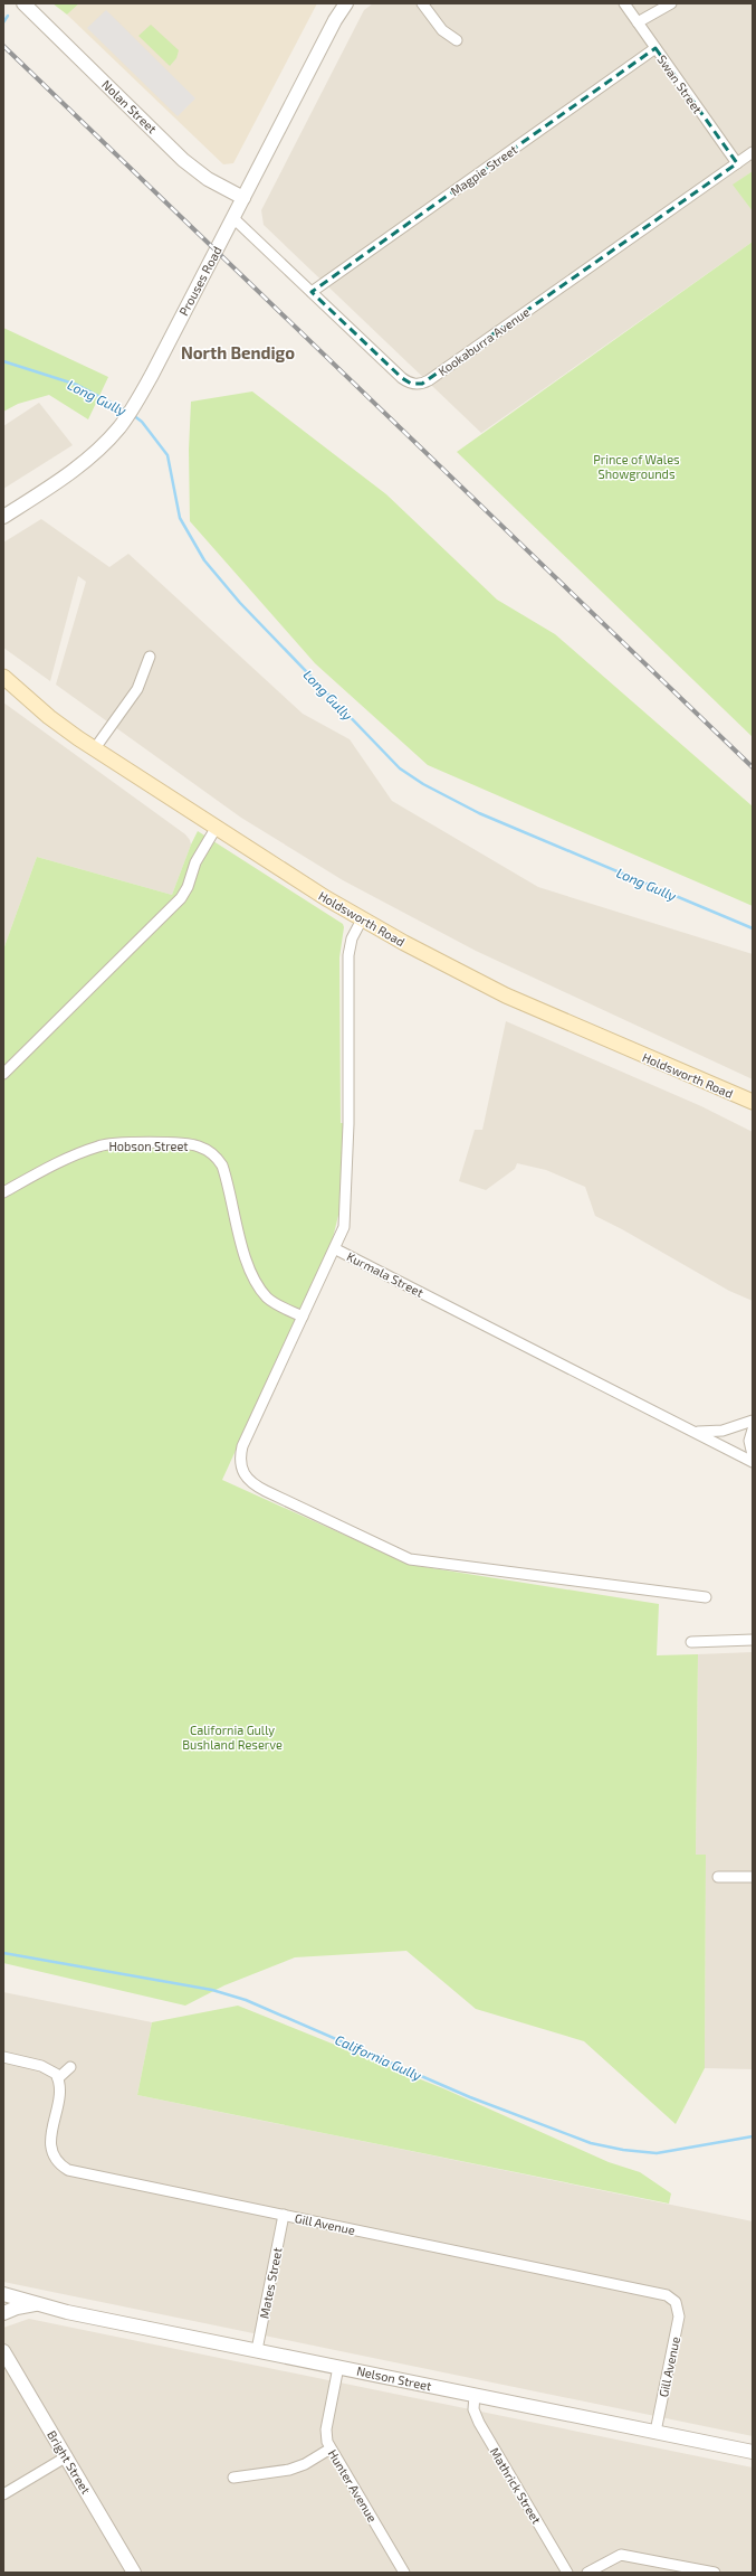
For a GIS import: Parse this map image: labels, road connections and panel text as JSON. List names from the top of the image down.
{
  "streets": {
    "main road": ["Holdsworth Road"],
    "street": [
      "Swan Street",
      "Nolan Street",
      "Magpie Street",
      "Prouses Road",
      "Kookaburra Avenue",
      "Hobson Street",
      "Kurmala Street",
      "Gill Avenue",
      "Mates Street",
      "Nelson Street",
      "Bright Street",
      "Hunter Avenue",
      "Mathrick Street"
    ]
  },
  "crossings": [
    ["Swan Street", "Magpie Street"],
    ["Swan Street", "Kookaburra Avenue"],
    ["Nolan Street", "Prouses Road"],
    ["Magpie Street", "Kookaburra Avenue"],
    ["Prouses Road", "Kookaburra Avenue"],
    ["Holdsworth Road", "Kurmala Street"],
    ["Gill Avenue", "Mates Street"],
    ["Gill Avenue", "Nelson Street"],
    ["Mates Street", "Nelson Street"],
    ["Nelson Street", "Hunter Avenue"],
    ["Nelson Street", "Mathrick Street"]
  ],
  "districts": ["North Bendigo"],
  "water": ["Long Gully", "California Gully"],
  "parks": ["Prince of Wales Showgrounds", "California Gully Bushland Reserve"]
}
